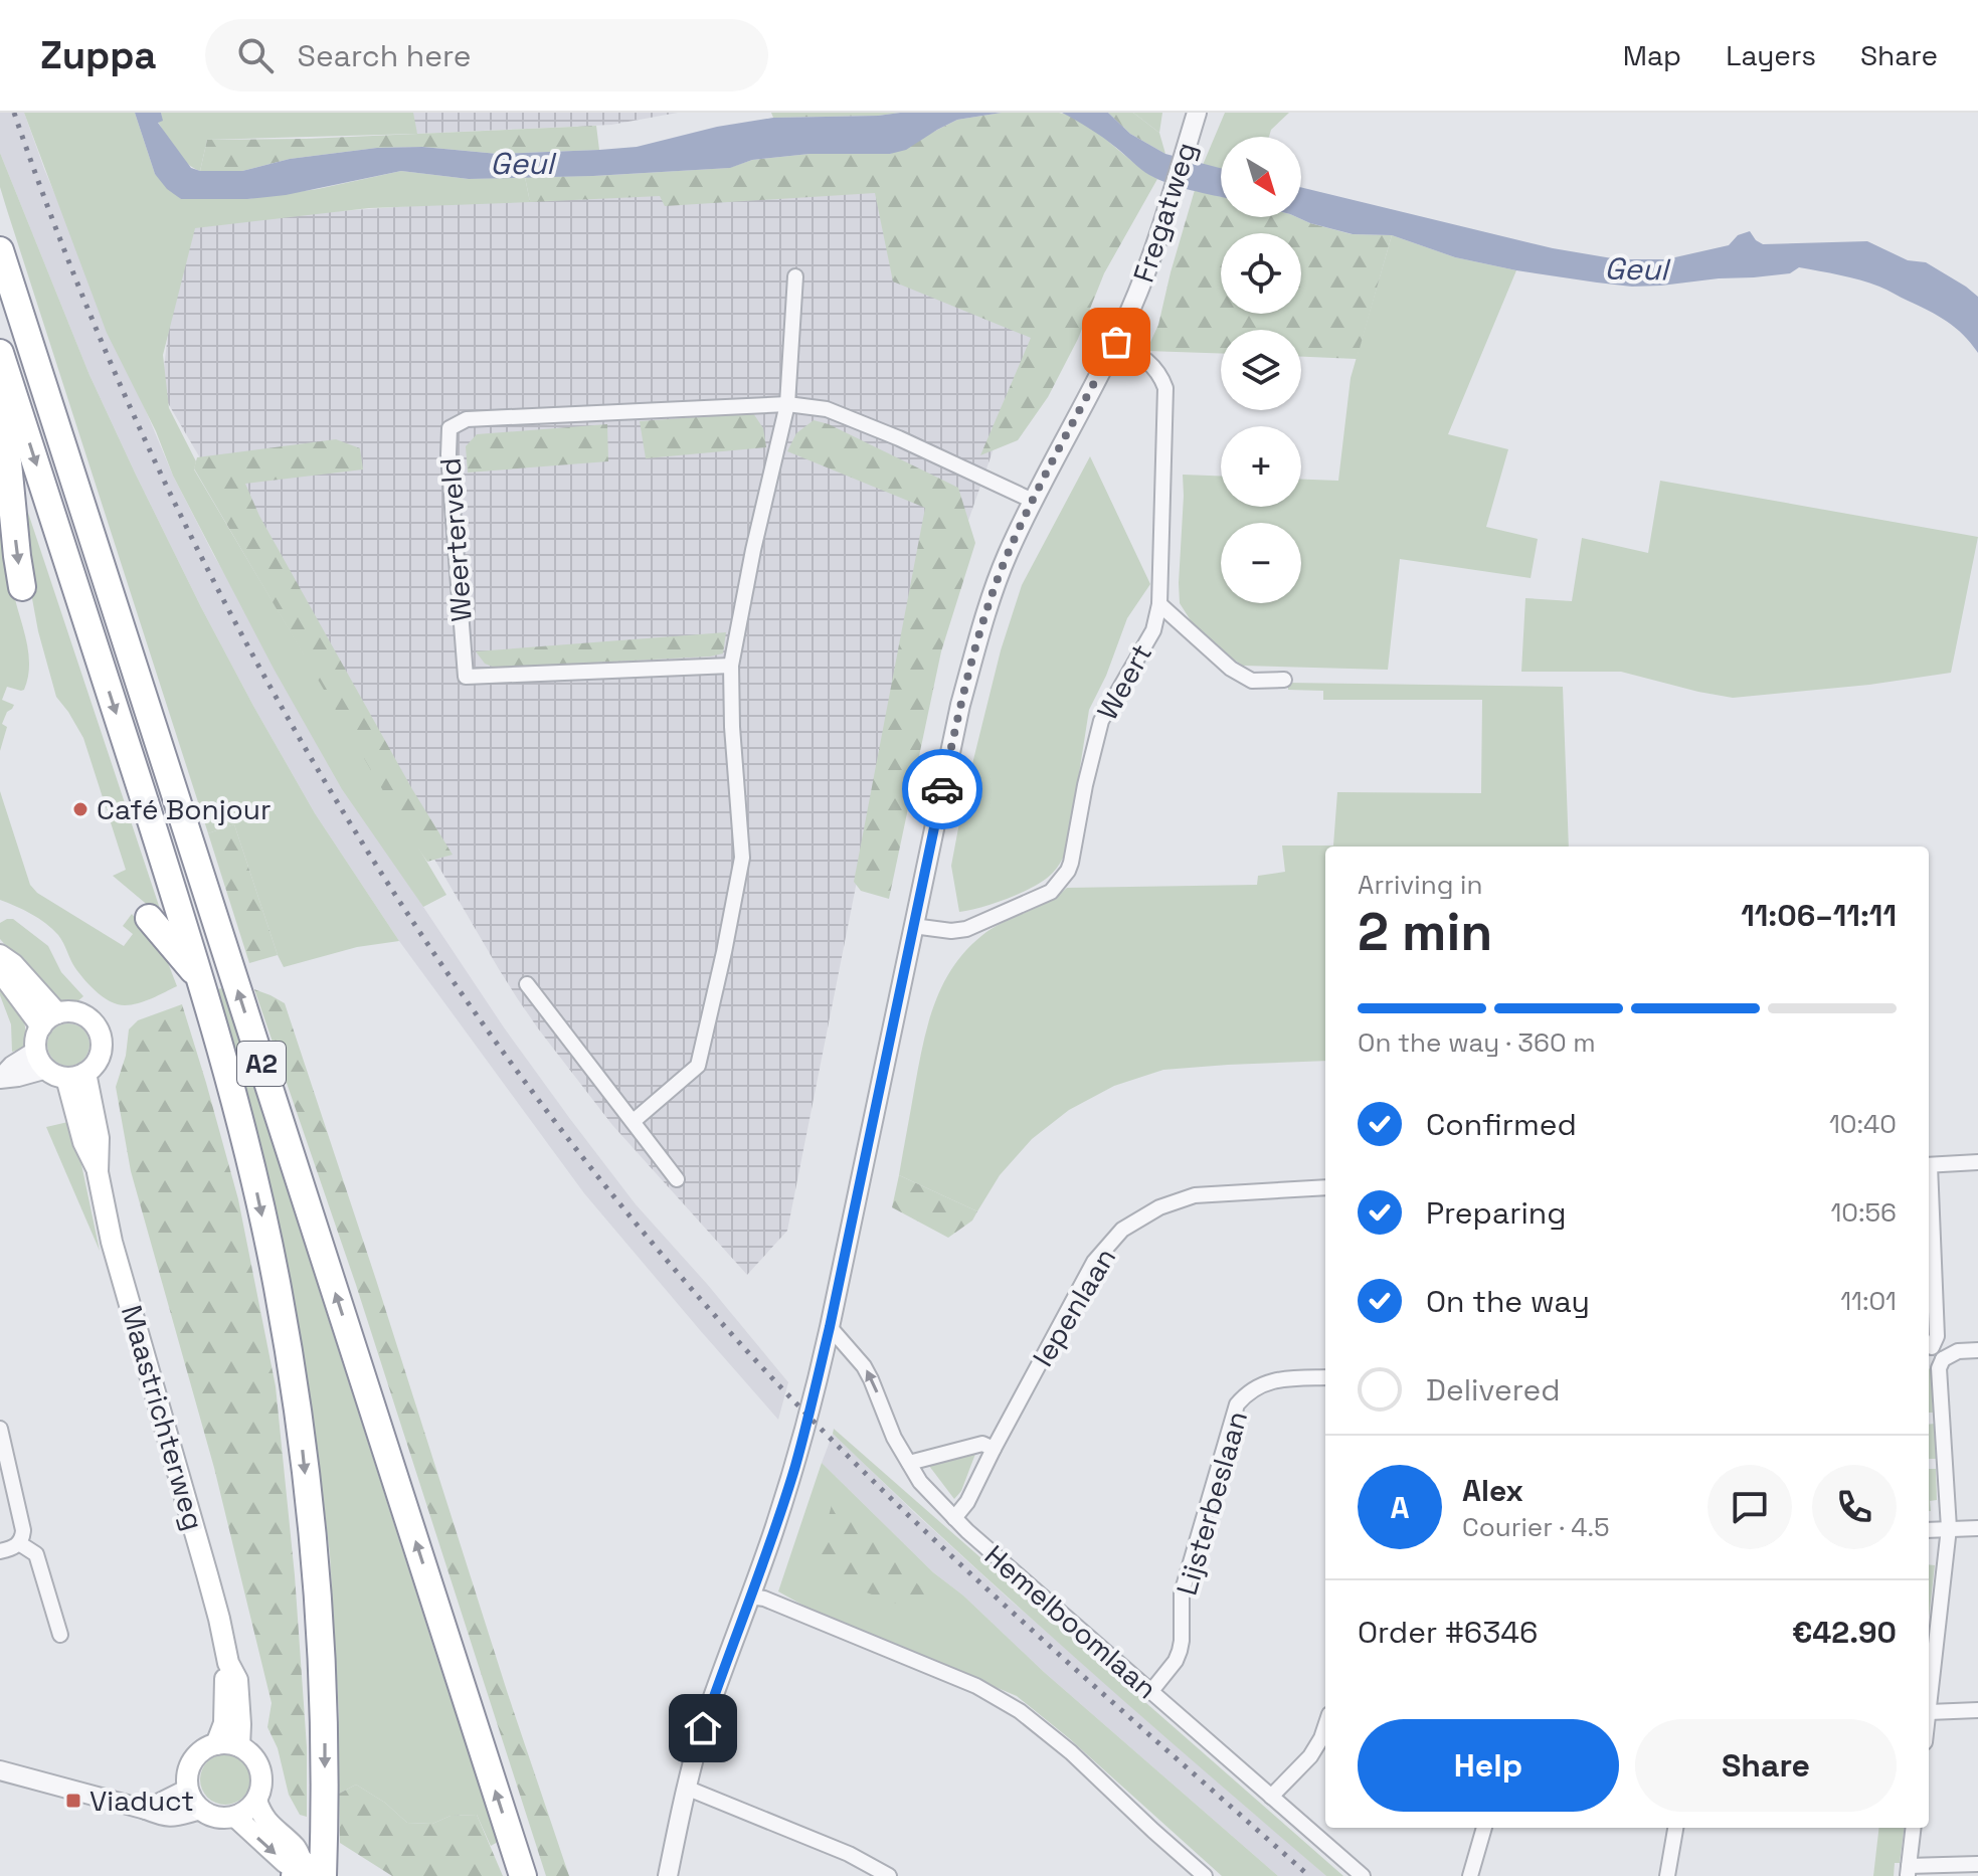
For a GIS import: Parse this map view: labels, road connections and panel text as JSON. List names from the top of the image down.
{
  "streets": {
    "highway": ["A2"],
    "main road": ["Maastrichterweg"],
    "street": [
      "Fregatweg",
      "Weerterveld",
      "Weert",
      "Iepenlaan",
      "Lijsterbeslaan",
      "Hemelboomlaan"
    ]
  },
  "crossings": [
    ["Fregatweg", "Weerterveld"],
    ["Fregatweg", "Weert"],
    ["Fregatweg", "Hemelboomlaan"],
    ["Iepenlaan", "Hemelboomlaan"],
    ["Lijsterbeslaan", "Hemelboomlaan"]
  ],
  "water": ["Geul"],
  "places": {
    "other": ["Café Bonjour"],
    "transit": ["Viaduct"]
  },
  "north": "bottom right",
  "page": {
    "header": "Zuppa",
    "search": "Search here",
    "nav": ["Map", "Layers", "Share"],
    "map_buttons": ["+", "−"],
    "heading": ["2 min", "Arriving in", "11:06–11:11"],
    "panel": [
      "Alex",
      "Courier · 4.5",
      "Order #6346",
      "€42.90"
    ],
    "bar": "On the way · 360 m",
    "list": [
      ["Confirmed", "10:40"],
      ["Preparing", "10:56"],
      ["On the way", "11:01"],
      "Delivered"
    ],
    "round": "A",
    "buttons": ["Help", "Share"]
  }
}
